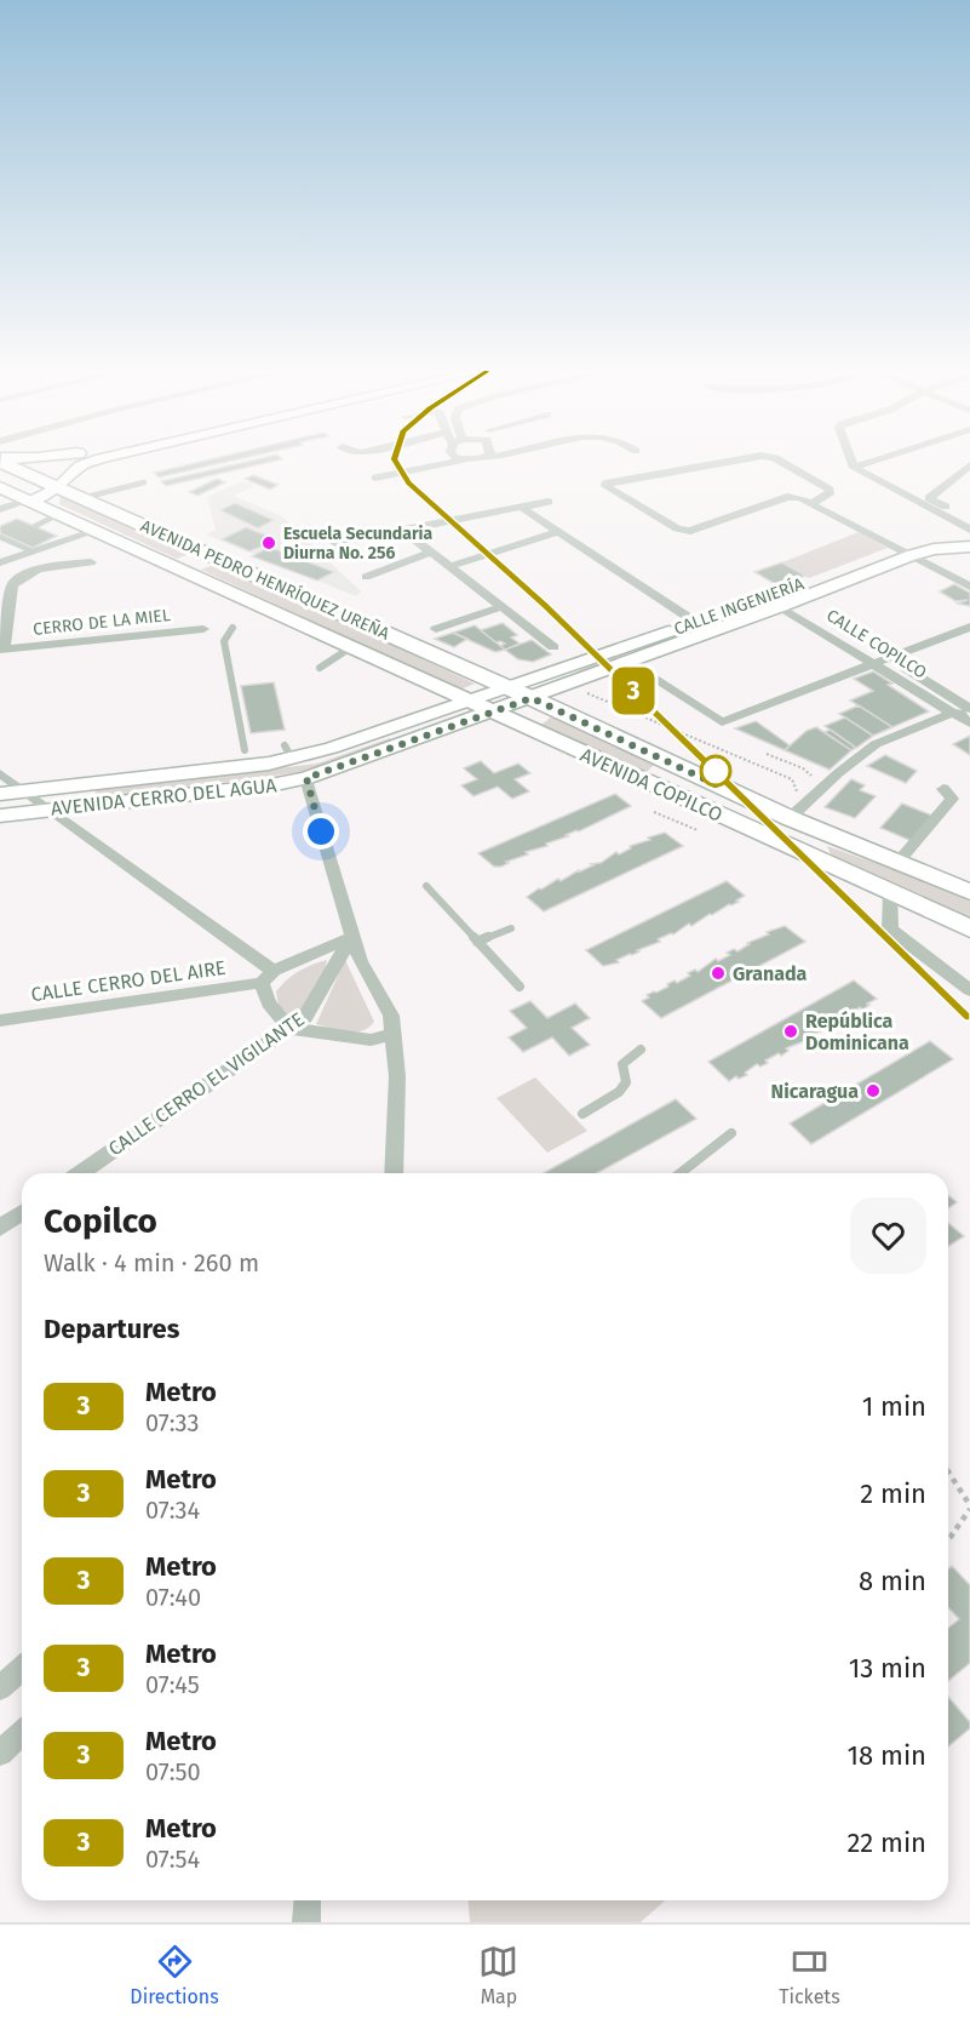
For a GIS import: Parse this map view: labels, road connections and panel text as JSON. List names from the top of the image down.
{
  "streets": {
    "main road": ["AVENIDA PEDRO HENRÍQUEZ UREÑA", "AVENIDA COPILCO"],
    "street": [
      "CALLE INGENIERÍA",
      "CERRO DE LA MIEL",
      "CALLE COPILCO",
      "AVENIDA CERRO DEL AGUA",
      "CALLE CERRO DEL AIRE",
      "CALLE CERRO EL VIGILANTE"
    ]
  },
  "crossings": [
    ["AVENIDA PEDRO HENRÍQUEZ UREÑA", "CALLE INGENIERÍA"],
    ["AVENIDA PEDRO HENRÍQUEZ UREÑA", "AVENIDA COPILCO"],
    ["AVENIDA PEDRO HENRÍQUEZ UREÑA", "AVENIDA CERRO DEL AGUA"],
    ["CALLE INGENIERÍA", "CALLE COPILCO"],
    ["CALLE INGENIERÍA", "AVENIDA COPILCO"],
    ["CALLE INGENIERÍA", "AVENIDA CERRO DEL AGUA"],
    ["AVENIDA COPILCO", "AVENIDA CERRO DEL AGUA"],
    ["CALLE CERRO DEL AIRE", "CALLE CERRO EL VIGILANTE"]
  ],
  "places": [
    "Escuela Secundaria Diurna No. 256",
    "Granada",
    "República Dominicana",
    "Nicaragua"
  ],
  "lines": ["metro line 3"],
  "page": {
    "on_map": "3",
    "heading": [
      ["Copilco", "Walk · 4 min · 260 m"],
      "Departures"
    ],
    "list": [
      {
        "mark": "3",
        "name": "Metro",
        "note": "07:33",
        "value": "1 min"
      },
      {
        "mark": "3",
        "name": "Metro",
        "note": "07:34",
        "value": "2 min"
      },
      {
        "mark": "3",
        "name": "Metro",
        "note": "07:40",
        "value": "8 min"
      },
      {
        "mark": "3",
        "name": "Metro",
        "note": "07:45",
        "value": "13 min"
      },
      {
        "mark": "3",
        "name": "Metro",
        "note": "07:50",
        "value": "18 min"
      },
      {
        "mark": "3",
        "name": "Metro",
        "note": "07:54",
        "value": "22 min"
      }
    ],
    "tabs": ["Directions", "Map", "Tickets"]
  }
}
